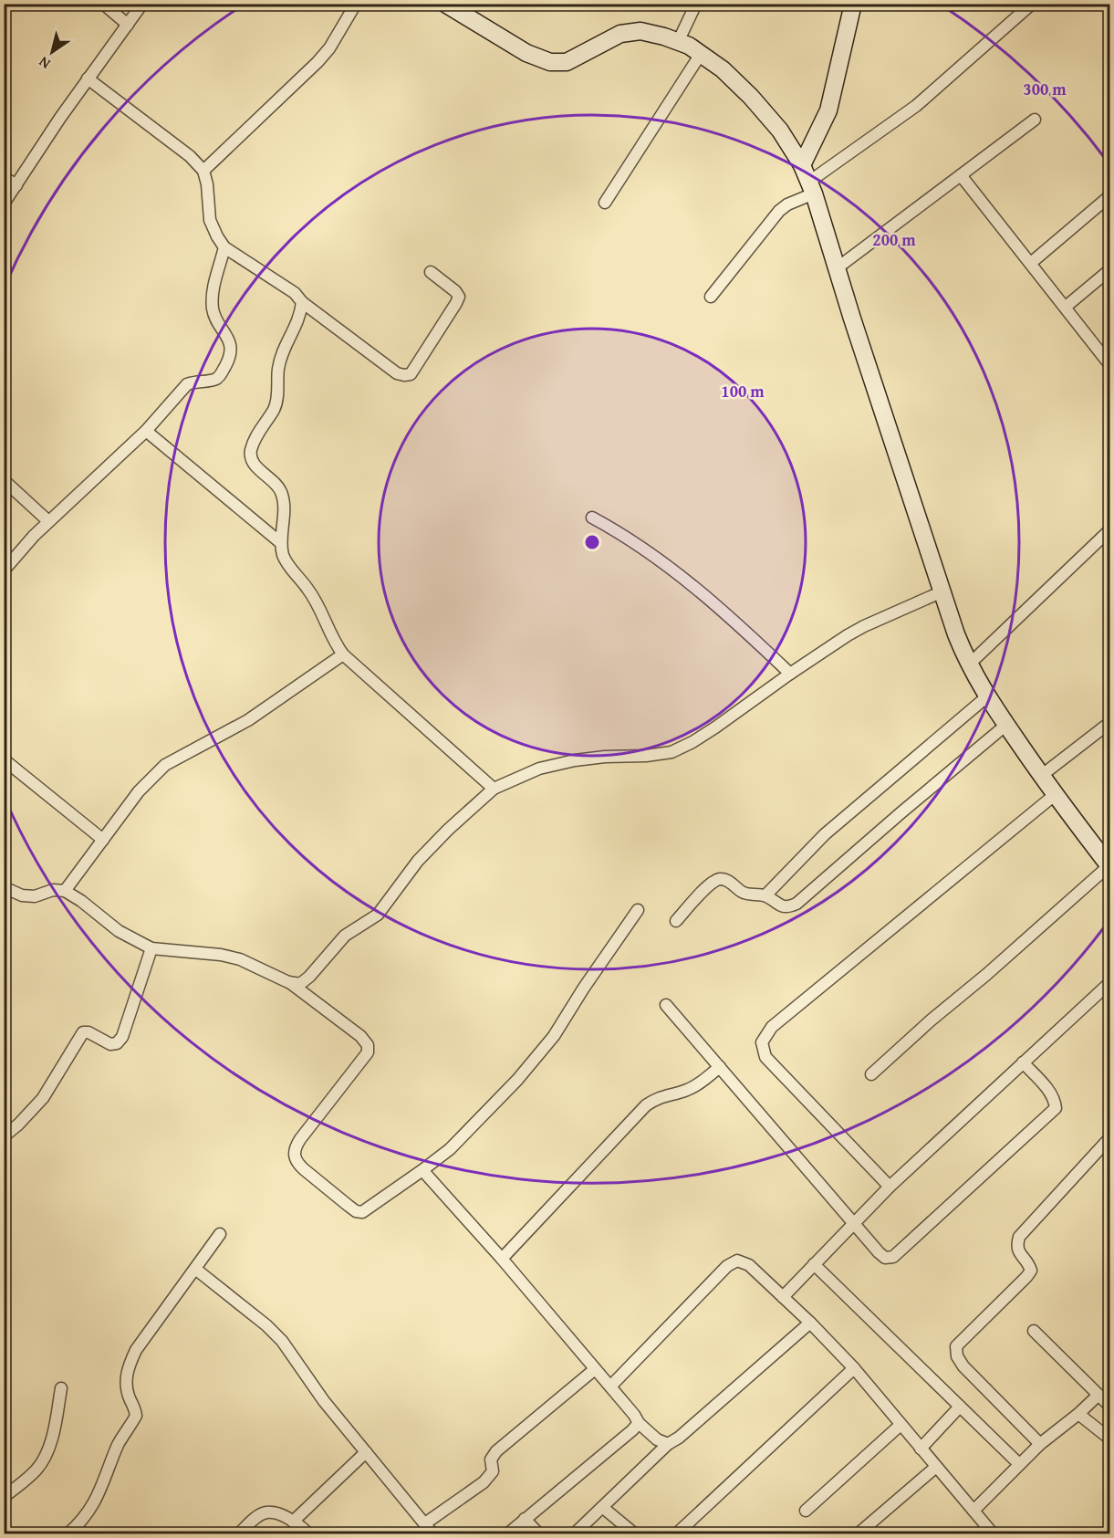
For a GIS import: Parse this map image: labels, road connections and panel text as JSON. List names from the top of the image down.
{
  "north": "bottom left",
  "rings": ["300 m", "200 m", "100 m"]
}
